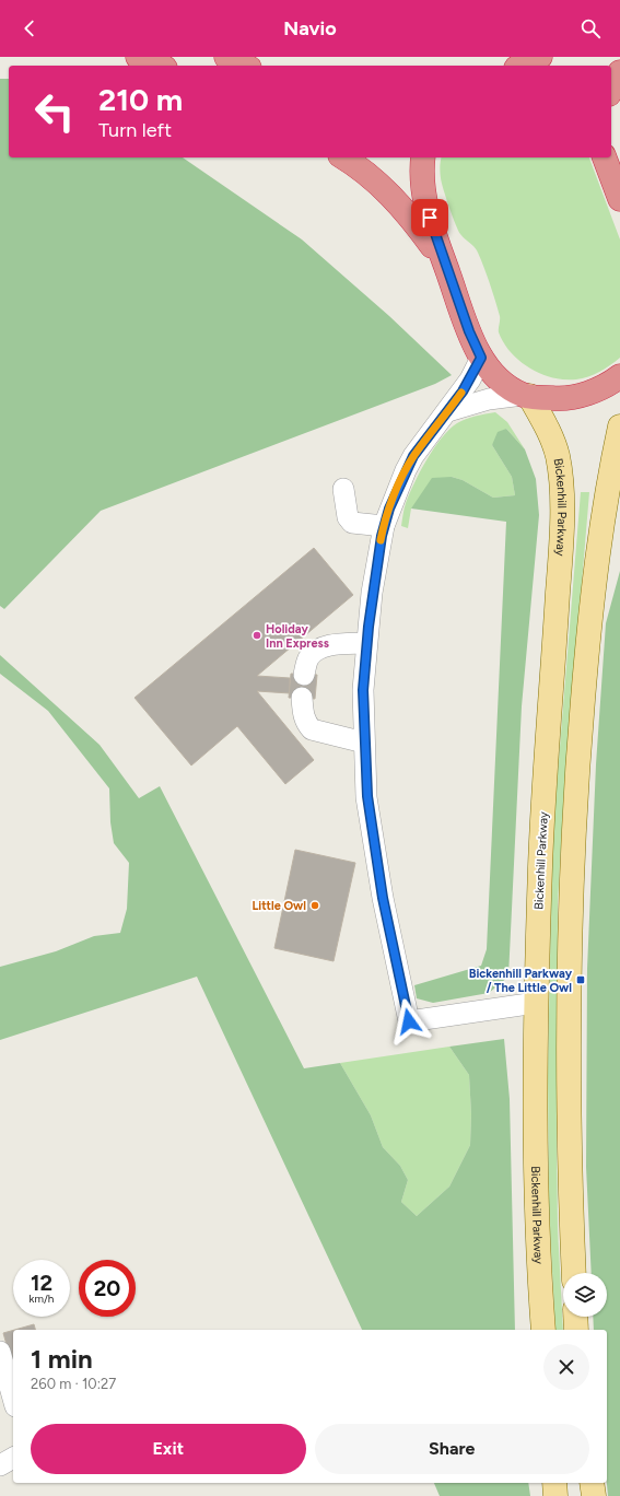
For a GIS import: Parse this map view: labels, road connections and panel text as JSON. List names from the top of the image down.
{
  "streets": {
    "main road": ["Bickenhill Parkway"]
  },
  "places": {
    "other": ["Holiday Inn Express", "Little Owl"],
    "transit": ["Bickenhill Parkway / The Little Owl"]
  },
  "page": {
    "header": "Navio",
    "turn": ["210 m", "Turn left"],
    "speed": "12 km/h",
    "limit": "20",
    "heading": ["1 min", "260 m · 10:27"],
    "buttons": ["Exit", "Share"]
  }
}
